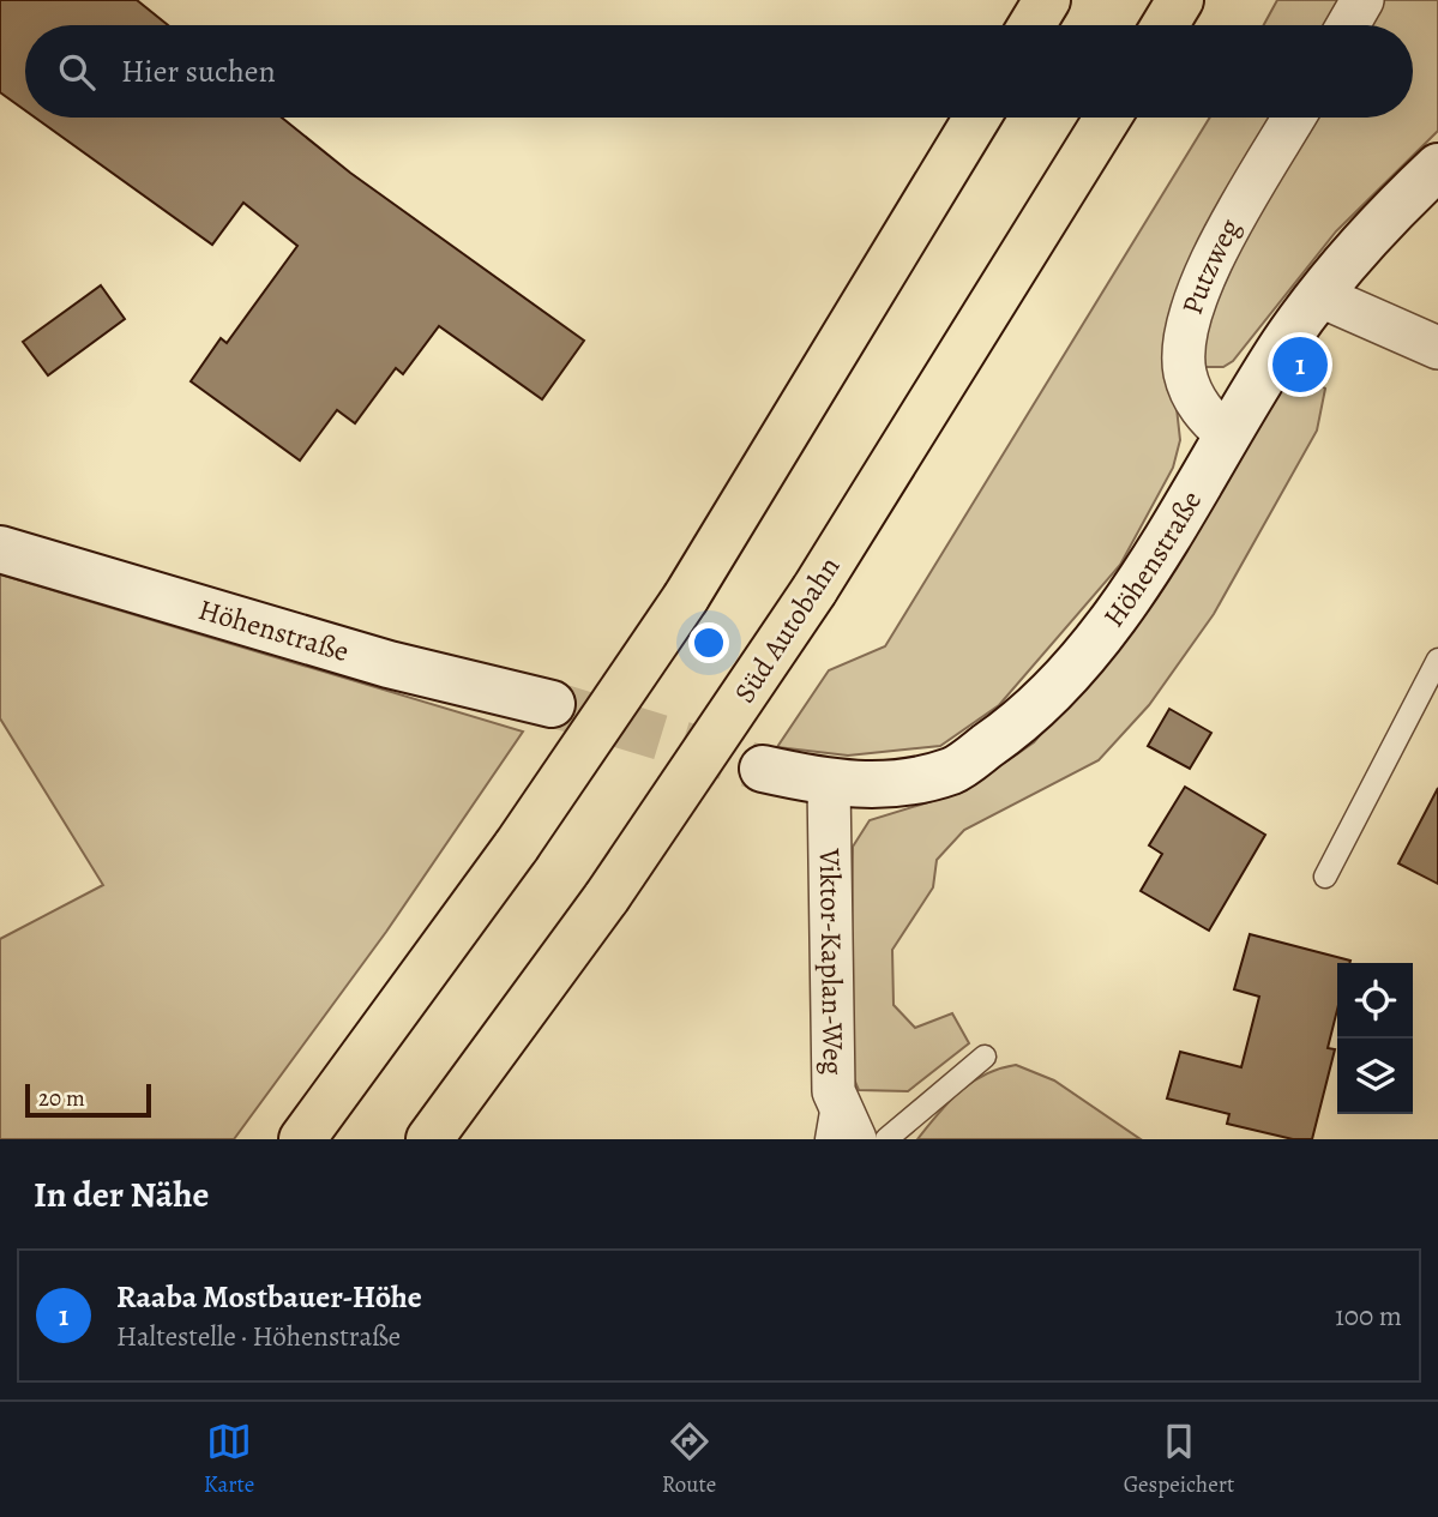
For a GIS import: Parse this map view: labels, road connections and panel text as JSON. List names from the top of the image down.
{
  "streets": {
    "highway": ["Süd Autobahn"],
    "street": ["Putzweg", "Höhenstraße", "Viktor-Kaplan-Weg"]
  },
  "crossings": [
    ["Putzweg", "Höhenstraße"],
    ["Höhenstraße", "Viktor-Kaplan-Weg"]
  ],
  "scale_bar": "20 m",
  "page": {
    "search": "Hier suchen",
    "pins": "1",
    "scale": "20 m",
    "heading": "In der Nähe",
    "list": [
      {
        "mark": "1",
        "name": "Raaba Mostbauer-Höhe",
        "note": "Haltestelle · Höhenstraße",
        "value": "100 m"
      }
    ],
    "nav": ["Karte", "Route", "Gespeichert"]
  }
}
